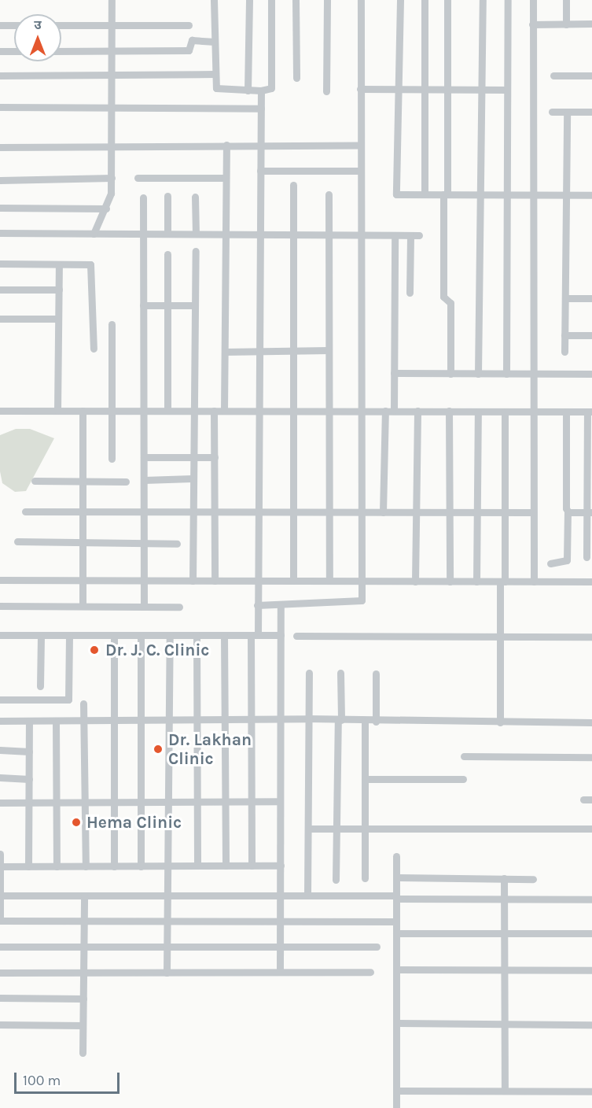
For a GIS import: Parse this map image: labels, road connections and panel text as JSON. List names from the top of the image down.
{
  "places": ["Dr. J. C. Clinic", "Dr. Lakhan Clinic", "Hema Clinic"],
  "scale_bar": "100 m",
  "north": "top"
}
